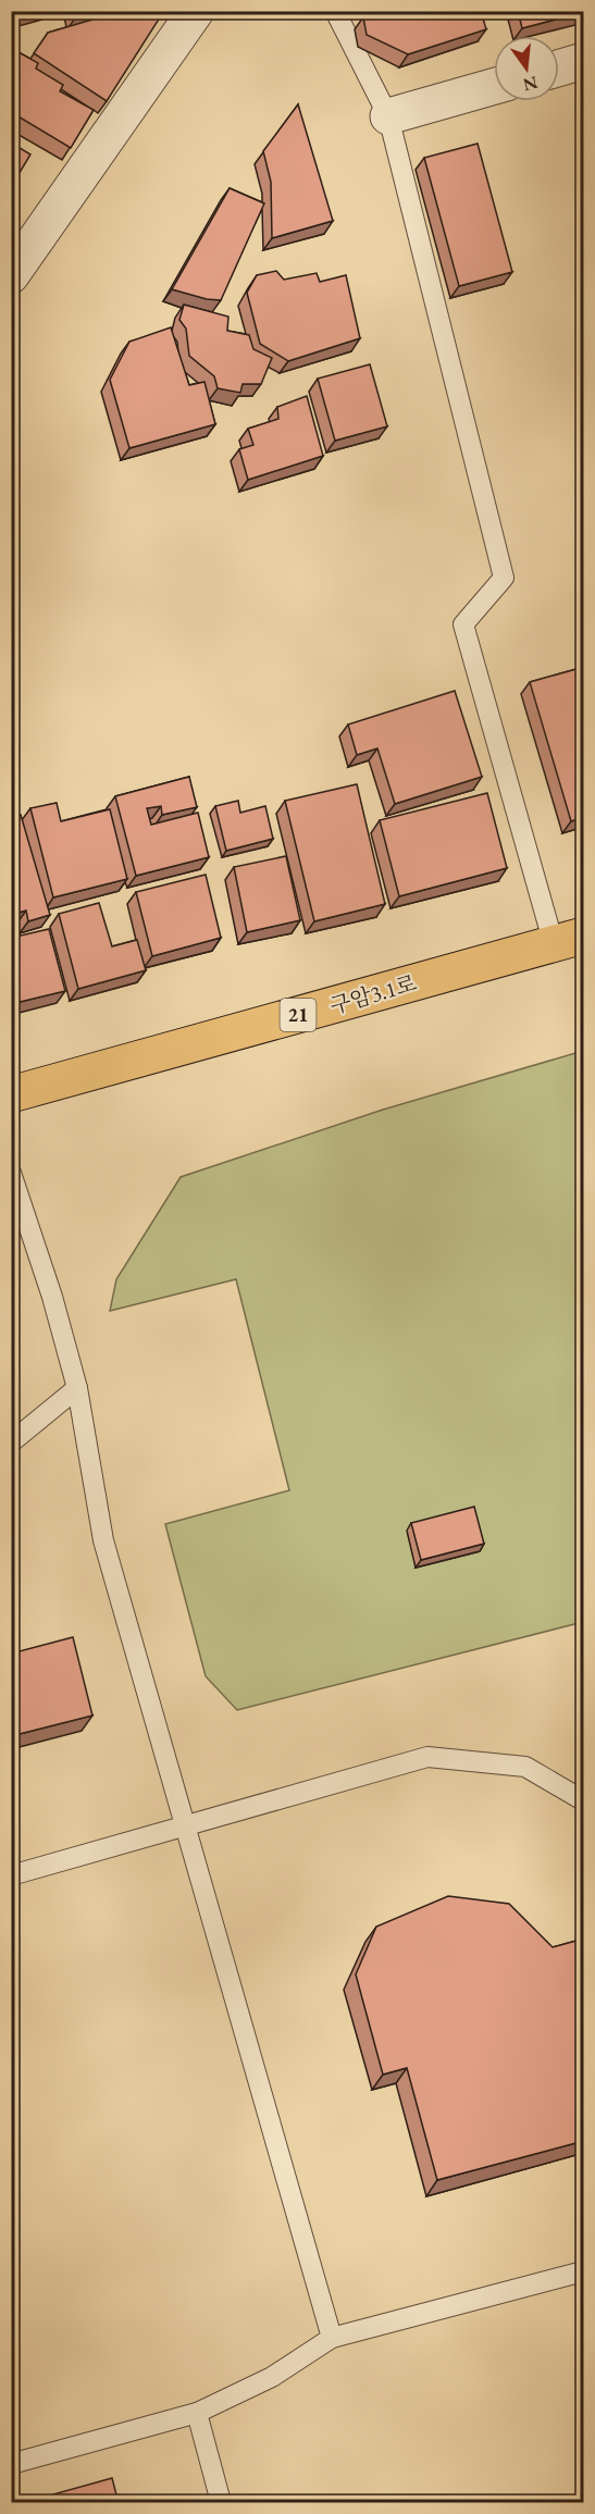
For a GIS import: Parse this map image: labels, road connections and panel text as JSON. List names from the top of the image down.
{
  "streets": {
    "main road": ["구암3.1로", "21"]
  },
  "north": "bottom"
}
